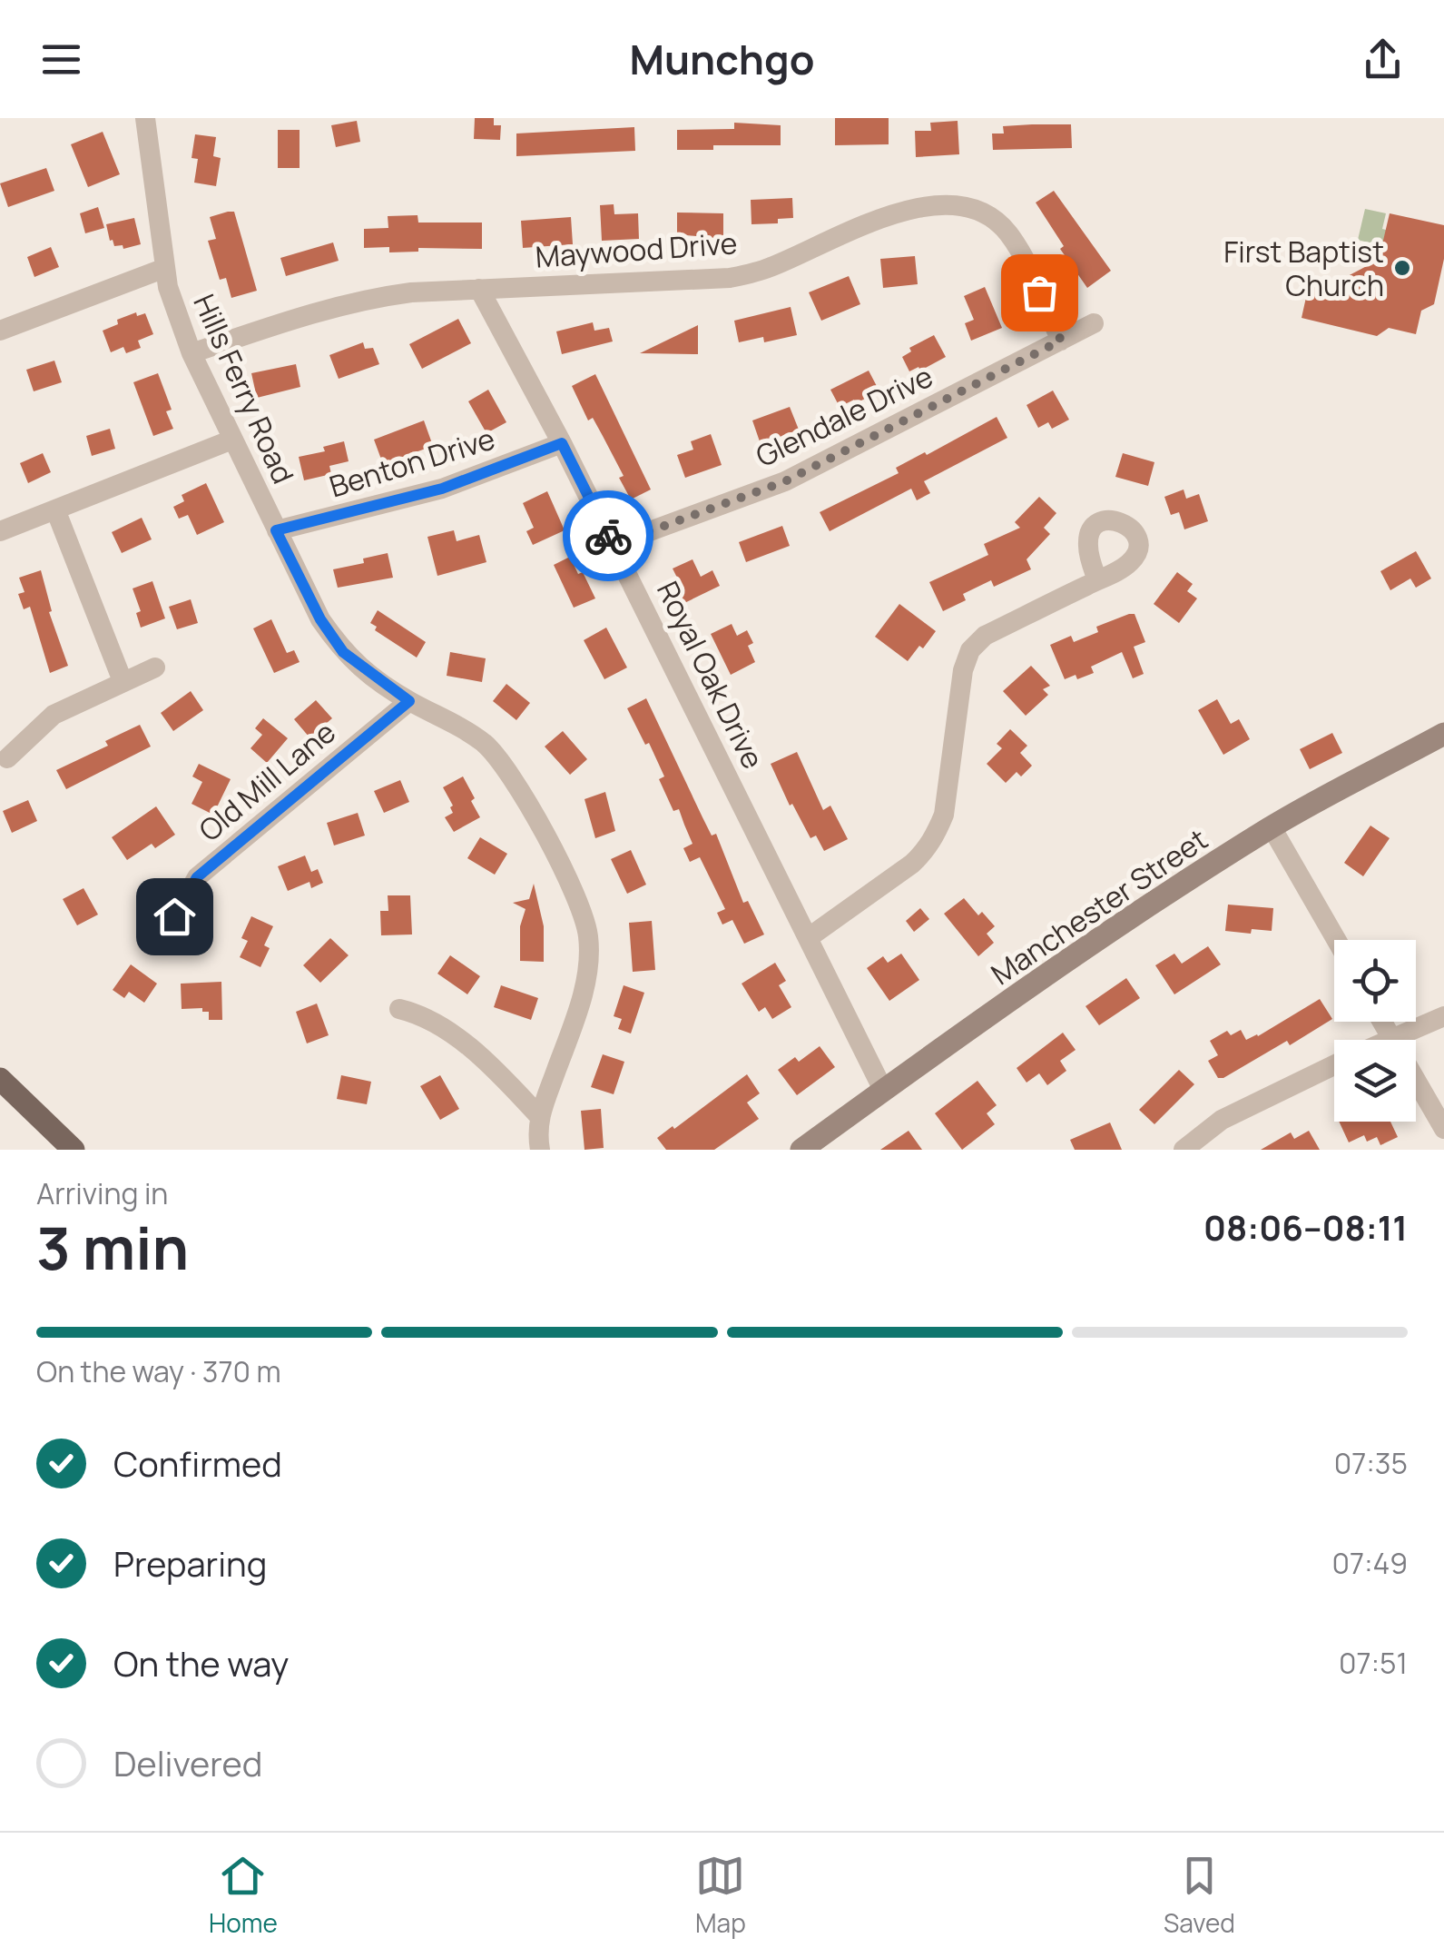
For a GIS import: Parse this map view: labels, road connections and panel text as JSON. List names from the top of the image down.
{
  "streets": {
    "street": [
      "Maywood Drive",
      "Hills Ferry Road",
      "Glendale Drive",
      "Benton Drive",
      "Royal Oak Drive",
      "Old Mill Lane",
      "Manchester Street"
    ]
  },
  "crossings": [
    ["Maywood Drive", "Hills Ferry Road"],
    ["Maywood Drive", "Glendale Drive"],
    ["Maywood Drive", "Royal Oak Drive"],
    ["Hills Ferry Road", "Benton Drive"],
    ["Hills Ferry Road", "Old Mill Lane"],
    ["Glendale Drive", "Royal Oak Drive"],
    ["Benton Drive", "Royal Oak Drive"],
    ["Royal Oak Drive", "Manchester Street"]
  ],
  "places": ["First Baptist Church"],
  "page": {
    "header": "Munchgo",
    "heading": ["3 min", "Arriving in", "08:06–08:11"],
    "bar": "On the way · 370 m",
    "list": [
      ["Confirmed", "07:35"],
      ["Preparing", "07:49"],
      ["On the way", "07:51"],
      "Delivered"
    ],
    "tabs": ["Home", "Map", "Saved"]
  }
}
